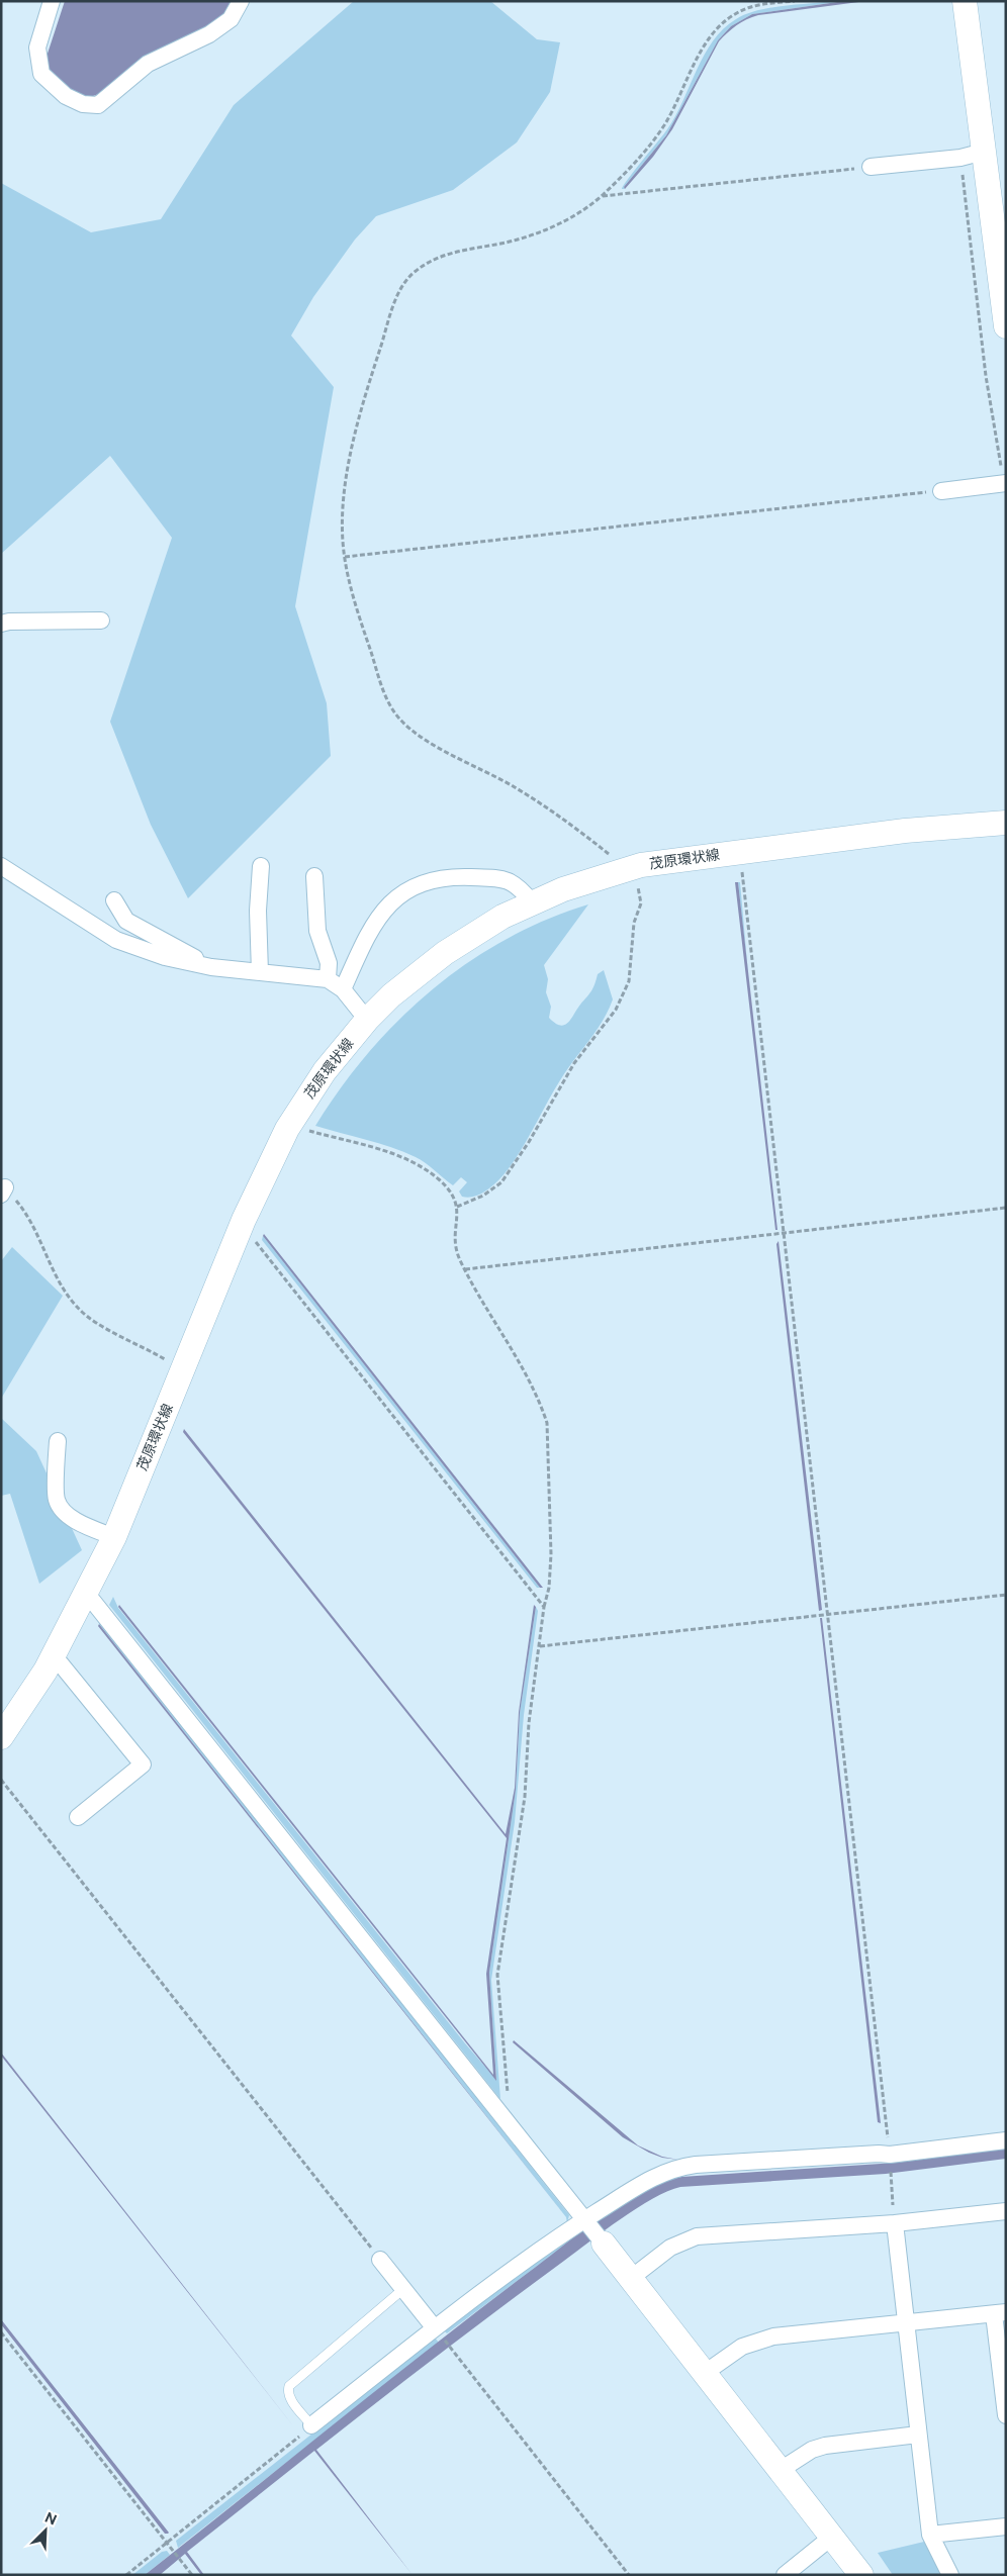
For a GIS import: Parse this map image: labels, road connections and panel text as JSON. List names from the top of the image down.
{
  "streets": {
    "main road": ["茂原環状線"]
  },
  "north": "top right"
}
